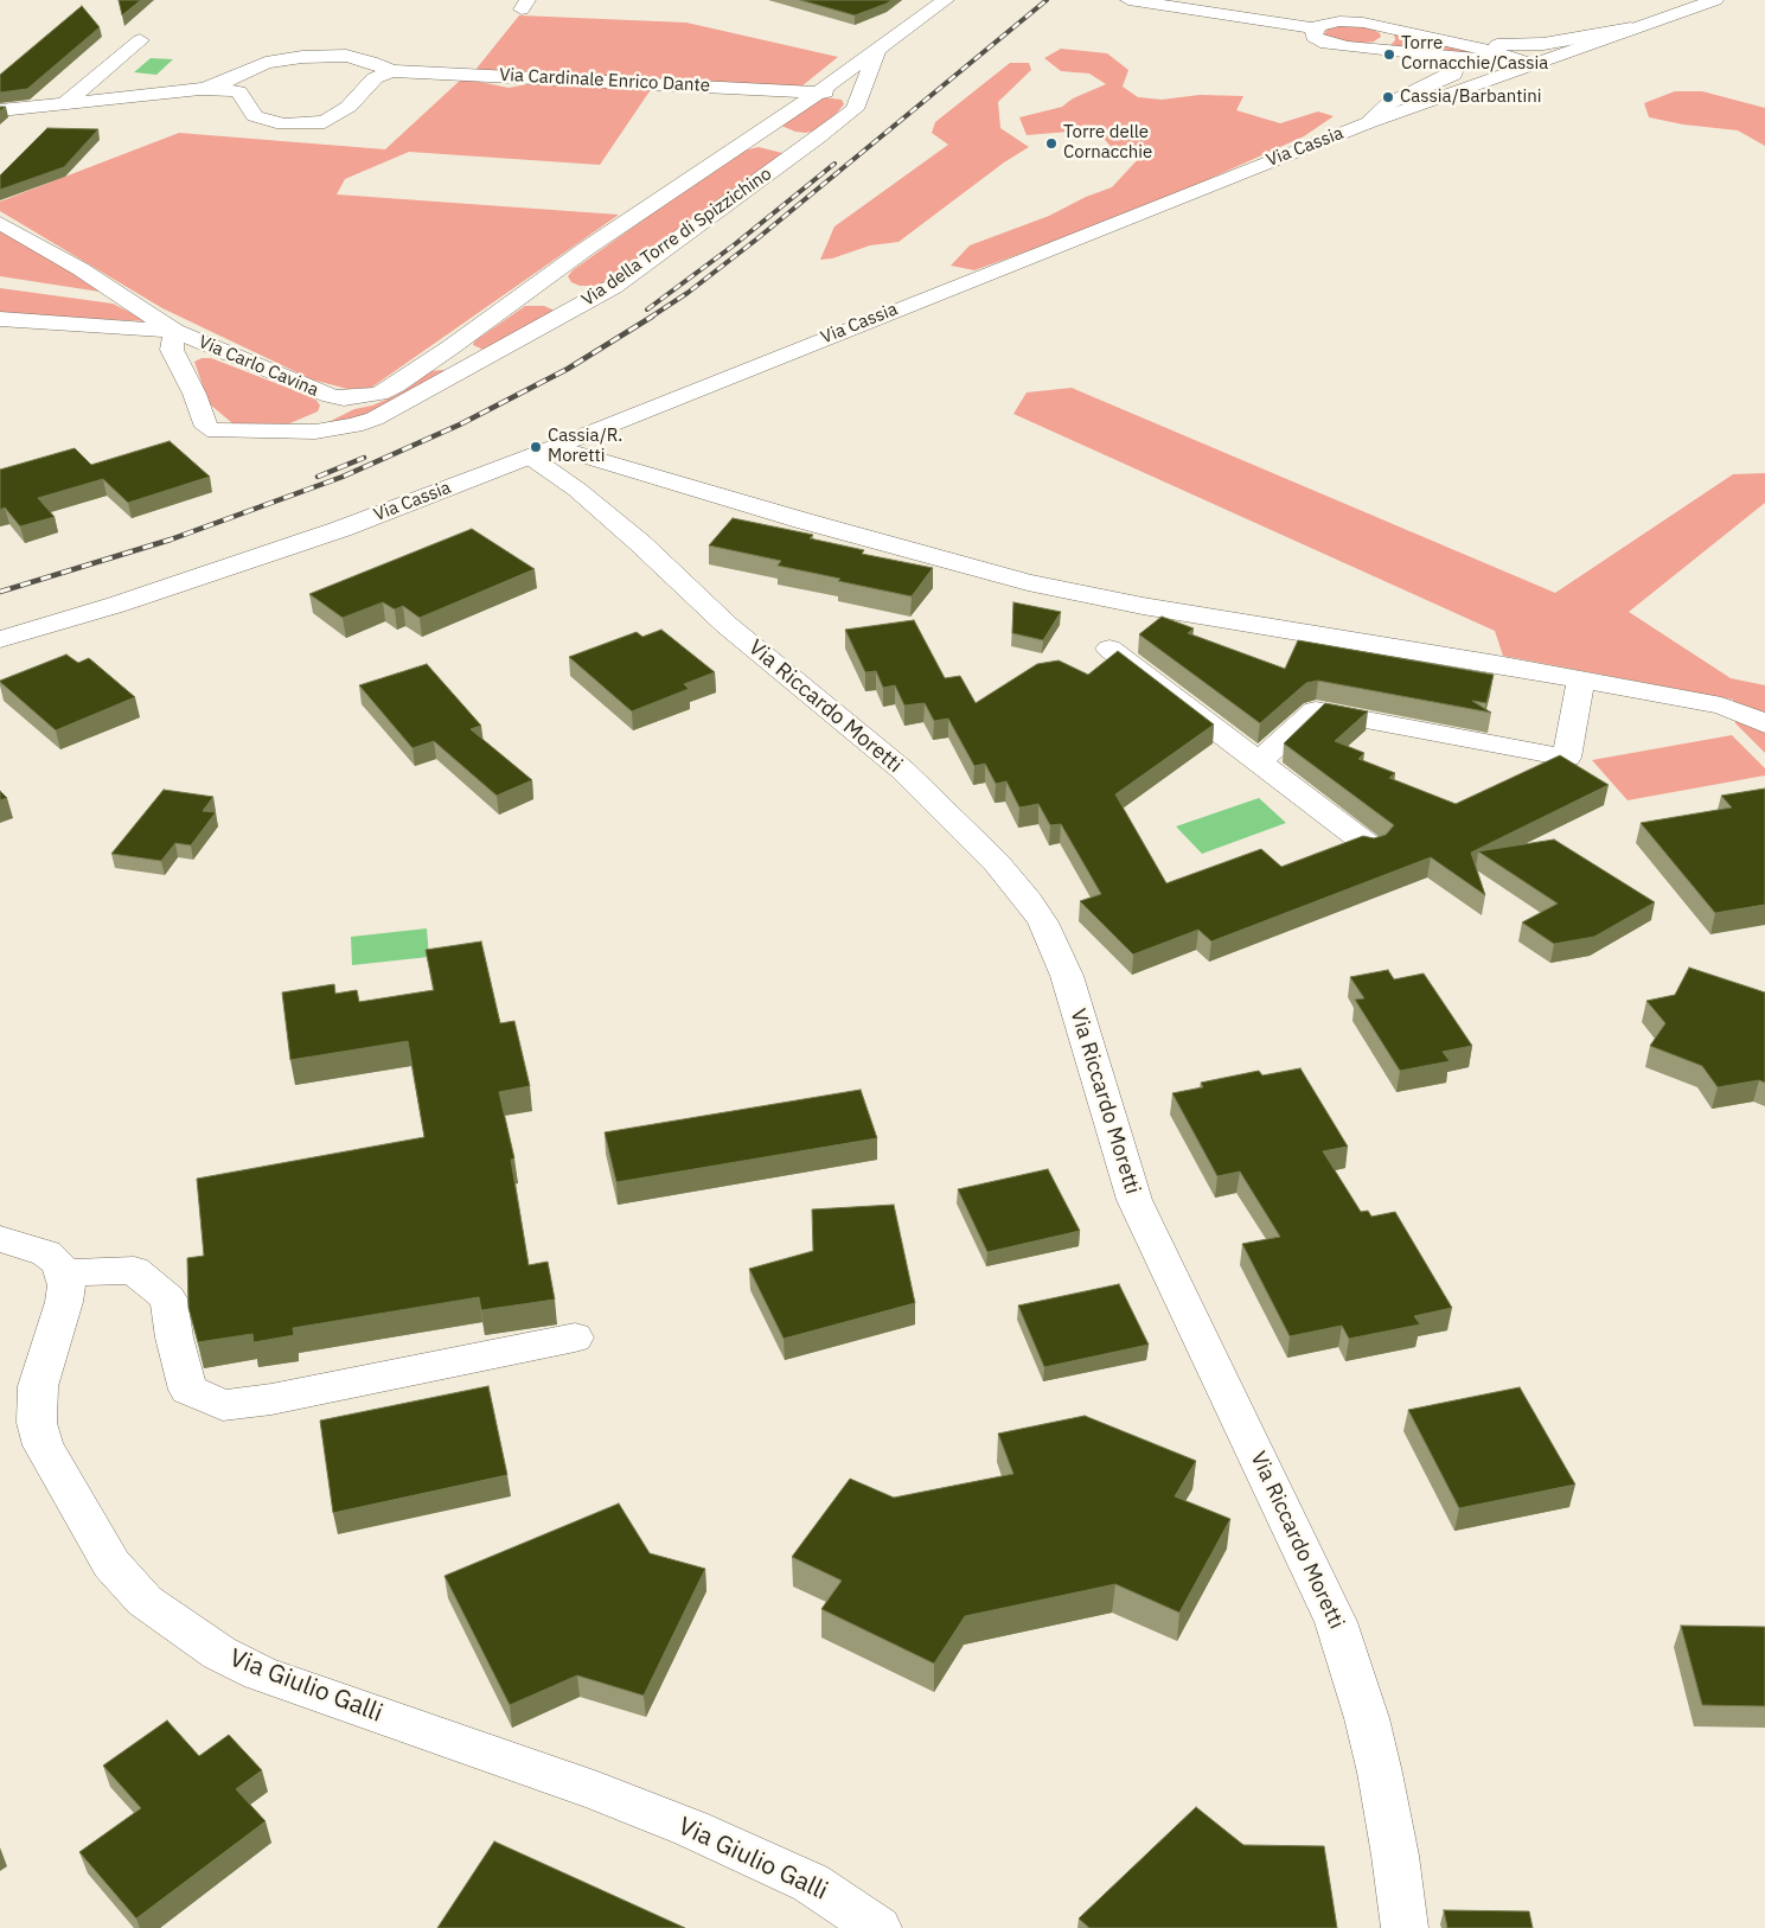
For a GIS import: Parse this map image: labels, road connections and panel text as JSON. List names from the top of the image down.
{
  "streets": {
    "street": [
      "Via Cardinale Enrico Dante",
      "Via Cassia",
      "Via della Torre di Spizzichino",
      "Via Carlo Cavina",
      "Via Riccardo Moretti",
      "Via Giulio Galli"
    ]
  },
  "crossings": [
    ["Via Cardinale Enrico Dante", "Via della Torre di Spizzichino"],
    ["Via Cassia", "Via Riccardo Moretti"],
    ["Via della Torre di Spizzichino", "Via Carlo Cavina"]
  ],
  "places": [
    "Torre Cornacchie/Cassia",
    "Cassia/Barbantini",
    "Torre delle Cornacchie",
    "Cassia/R. Moretti"
  ]
}
